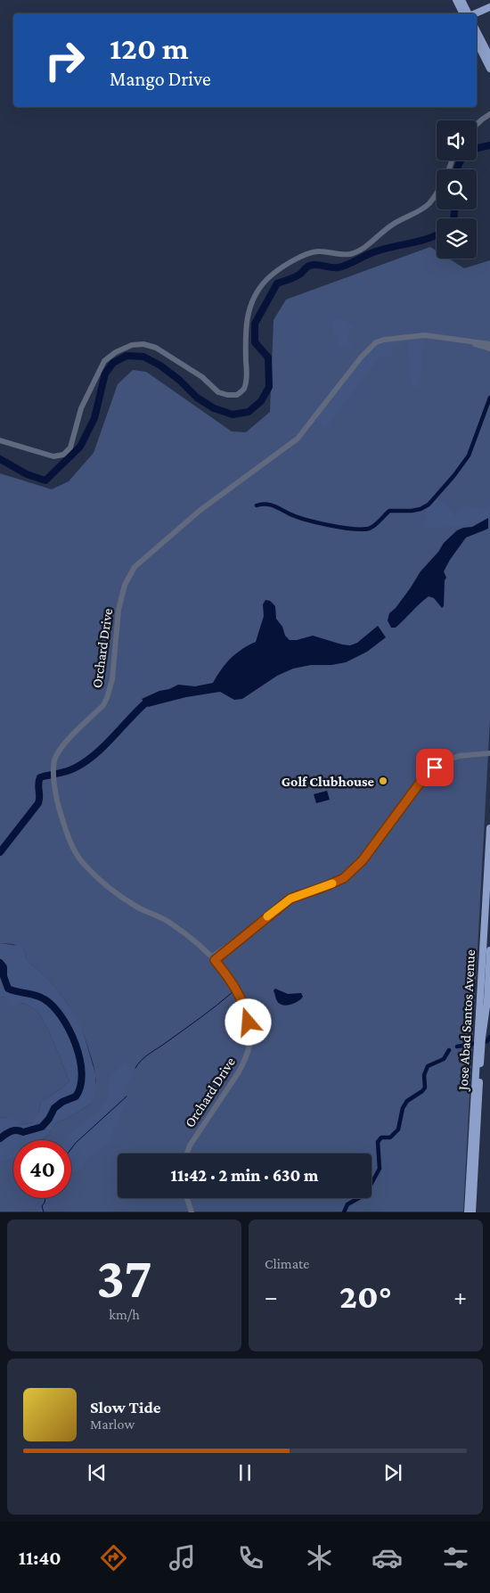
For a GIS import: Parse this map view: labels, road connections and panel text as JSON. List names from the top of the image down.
{
  "streets": {
    "main road": ["Jose Abad Santos Avenue"],
    "street": ["Orchard Drive"]
  },
  "places": ["Golf Clubhouse"],
  "page": {
    "turn": ["120 m", "Mango Drive"],
    "limit": "40",
    "trip": "11:42 · 2 min · 630 m",
    "tile": [
      ["37", "km/h"],
      "Climate"
    ],
    "heat": ["−", "20°", "+"],
    "song": ["Slow Tide", "Marlow"],
    "tabs": "11:40"
  }
}
